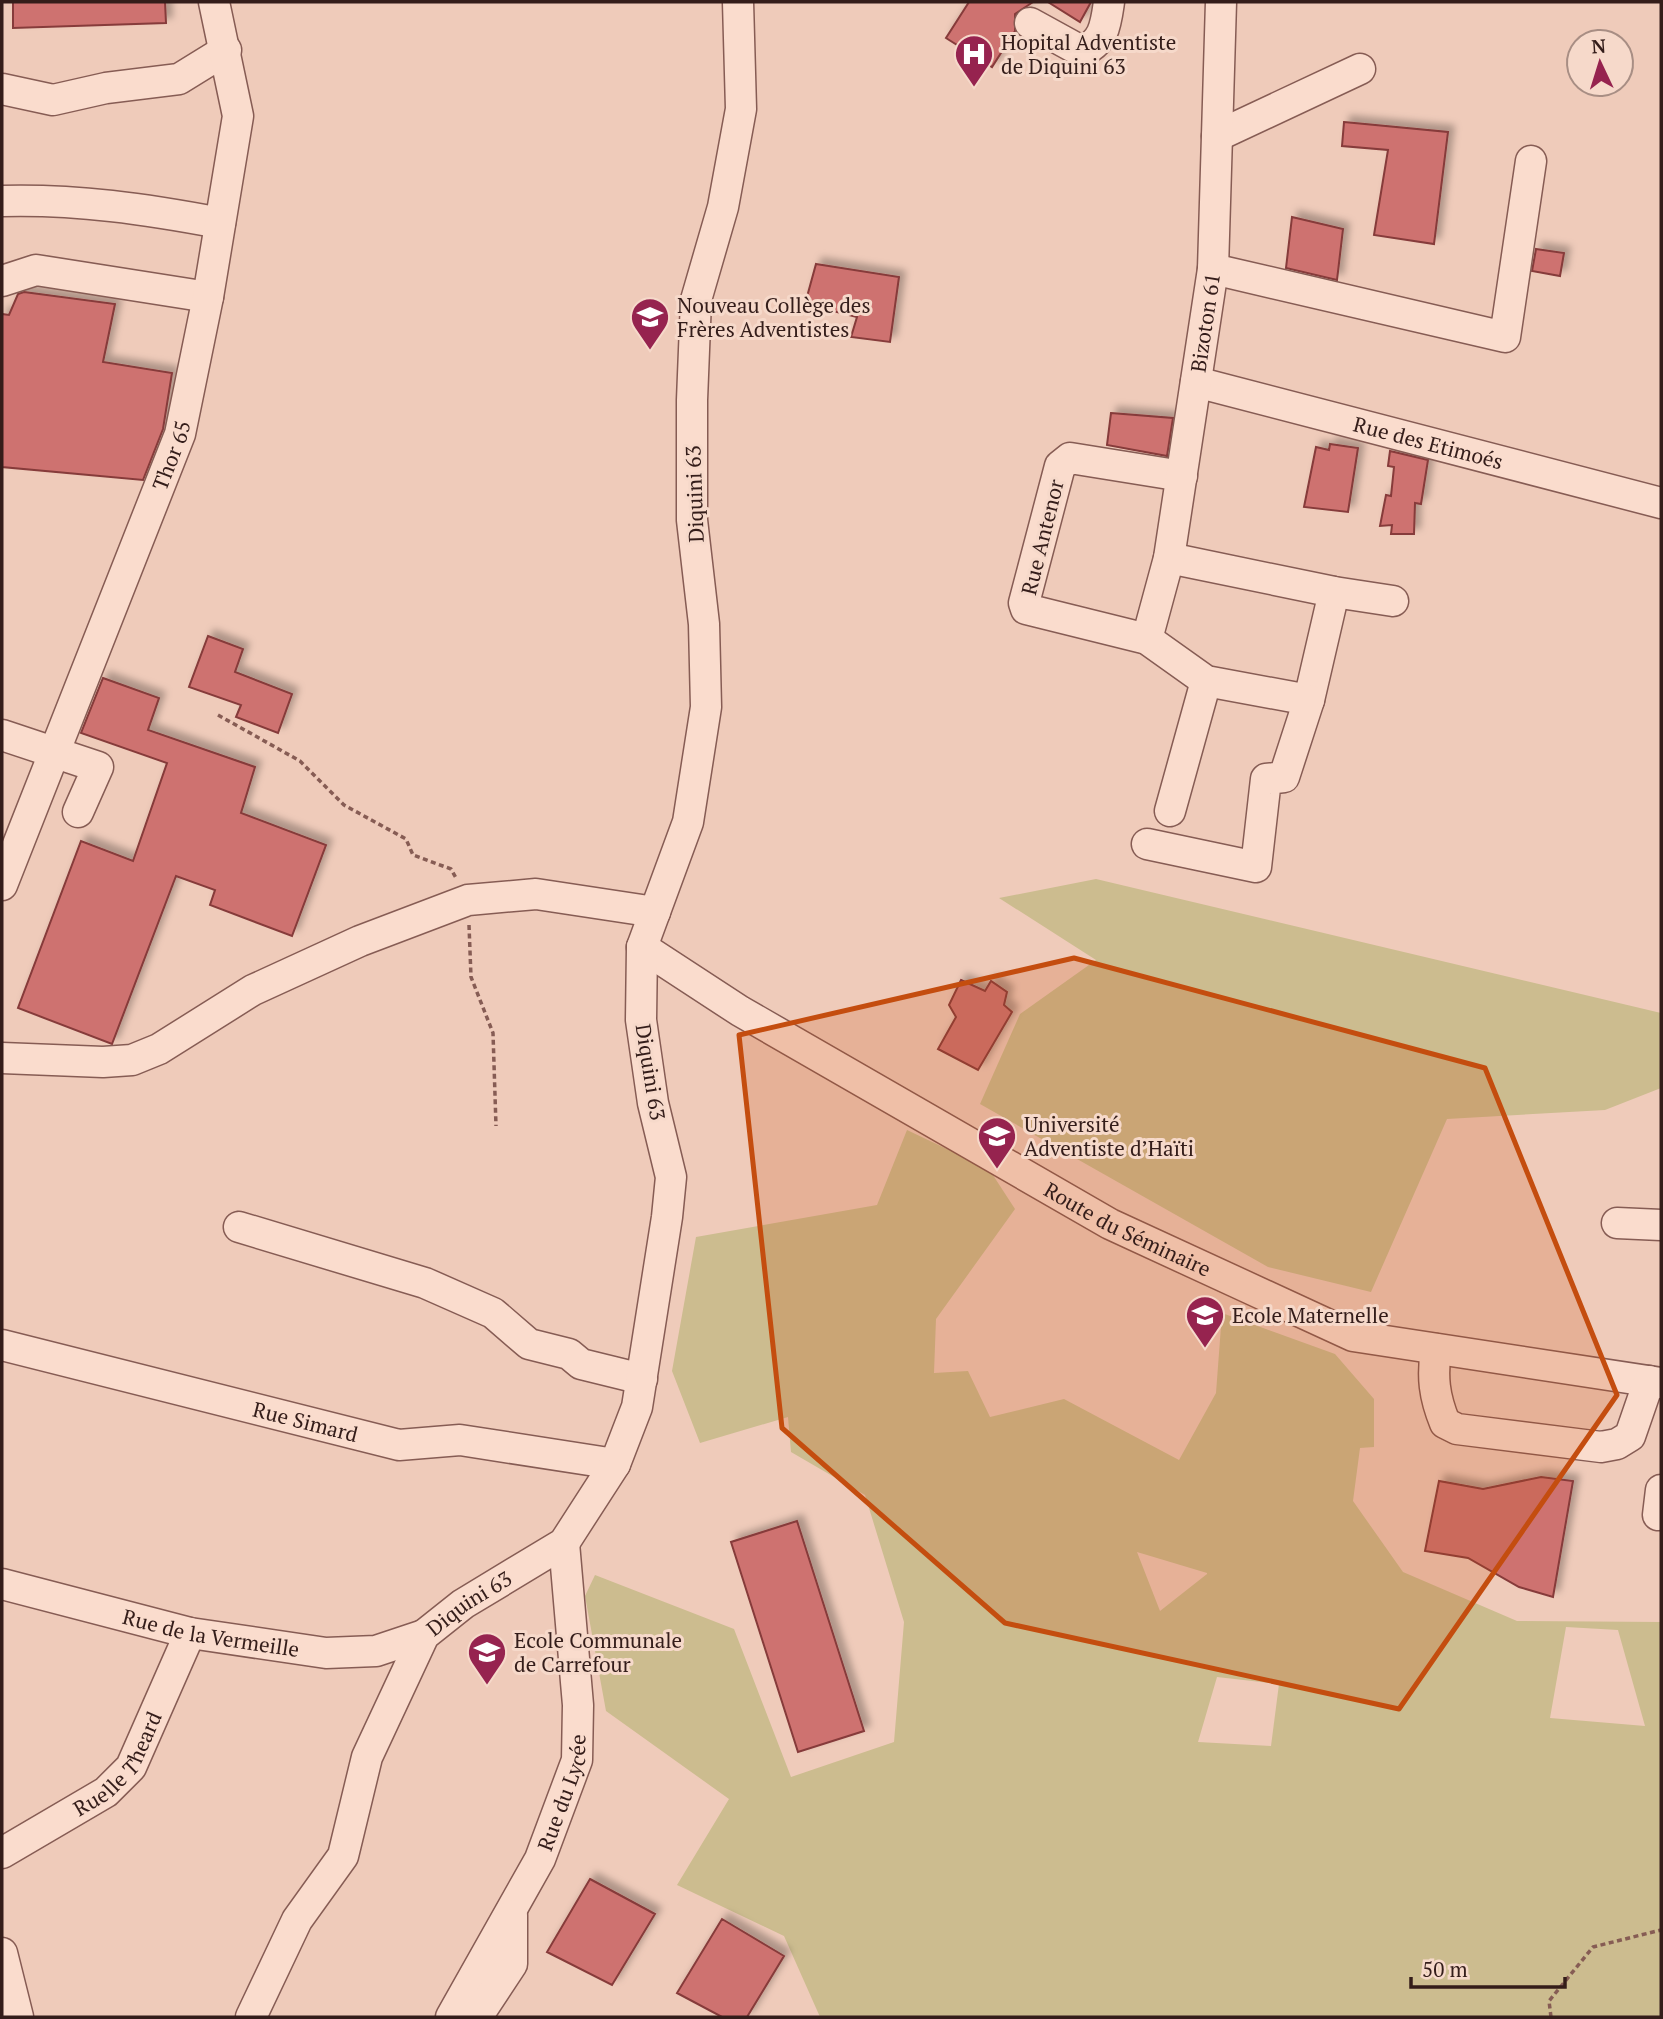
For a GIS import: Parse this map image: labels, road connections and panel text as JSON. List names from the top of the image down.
{
  "streets": {
    "street": [
      "Bizoton 61",
      "Rue des Etimoés",
      "Thor 65",
      "Diquini 63",
      "Rue Antenor",
      "Route du Séminaire",
      "Rue Simard",
      "Rue de la Vermeille",
      "Ruelle Theard",
      "Rue du Lycée"
    ]
  },
  "crossings": [
    ["Bizoton 61", "Rue des Etimoés"],
    ["Bizoton 61", "Rue Antenor"],
    ["Diquini 63", "Route du Séminaire"],
    ["Diquini 63", "Rue Simard"],
    ["Diquini 63", "Rue de la Vermeille"],
    ["Diquini 63", "Rue du Lycée"],
    ["Rue de la Vermeille", "Ruelle Theard"]
  ],
  "places": {
    "hospital": ["Hopital Adventiste de Diquini 63"],
    "school or university": [
      "Nouveau Collège des Frères Adventistes",
      "Université Adventiste d’Haïti",
      "Ecole Maternelle",
      "Ecole Communale de Carrefour"
    ]
  },
  "scale_bar": "50 m",
  "north": "top"
}
